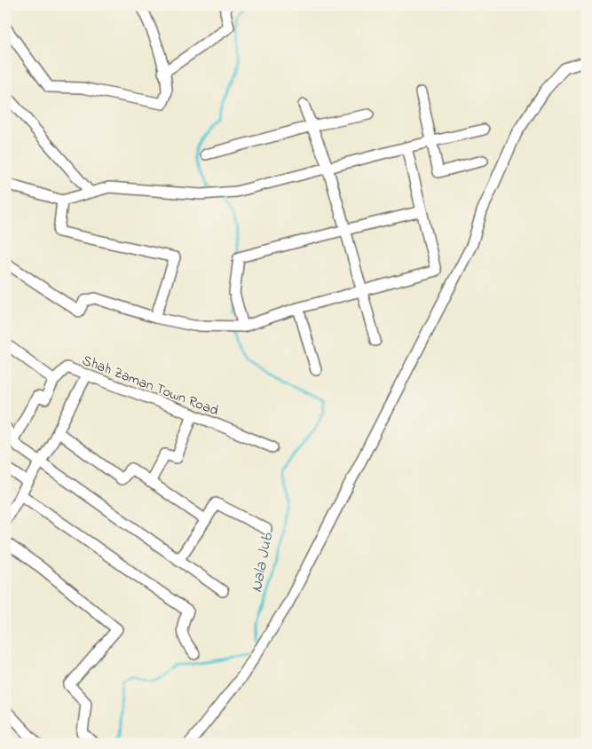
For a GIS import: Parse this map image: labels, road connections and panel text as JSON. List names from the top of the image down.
{
  "streets": {
    "street": ["Shah Zaman Town Road"]
  },
  "water": ["Nala Jub"]
}
